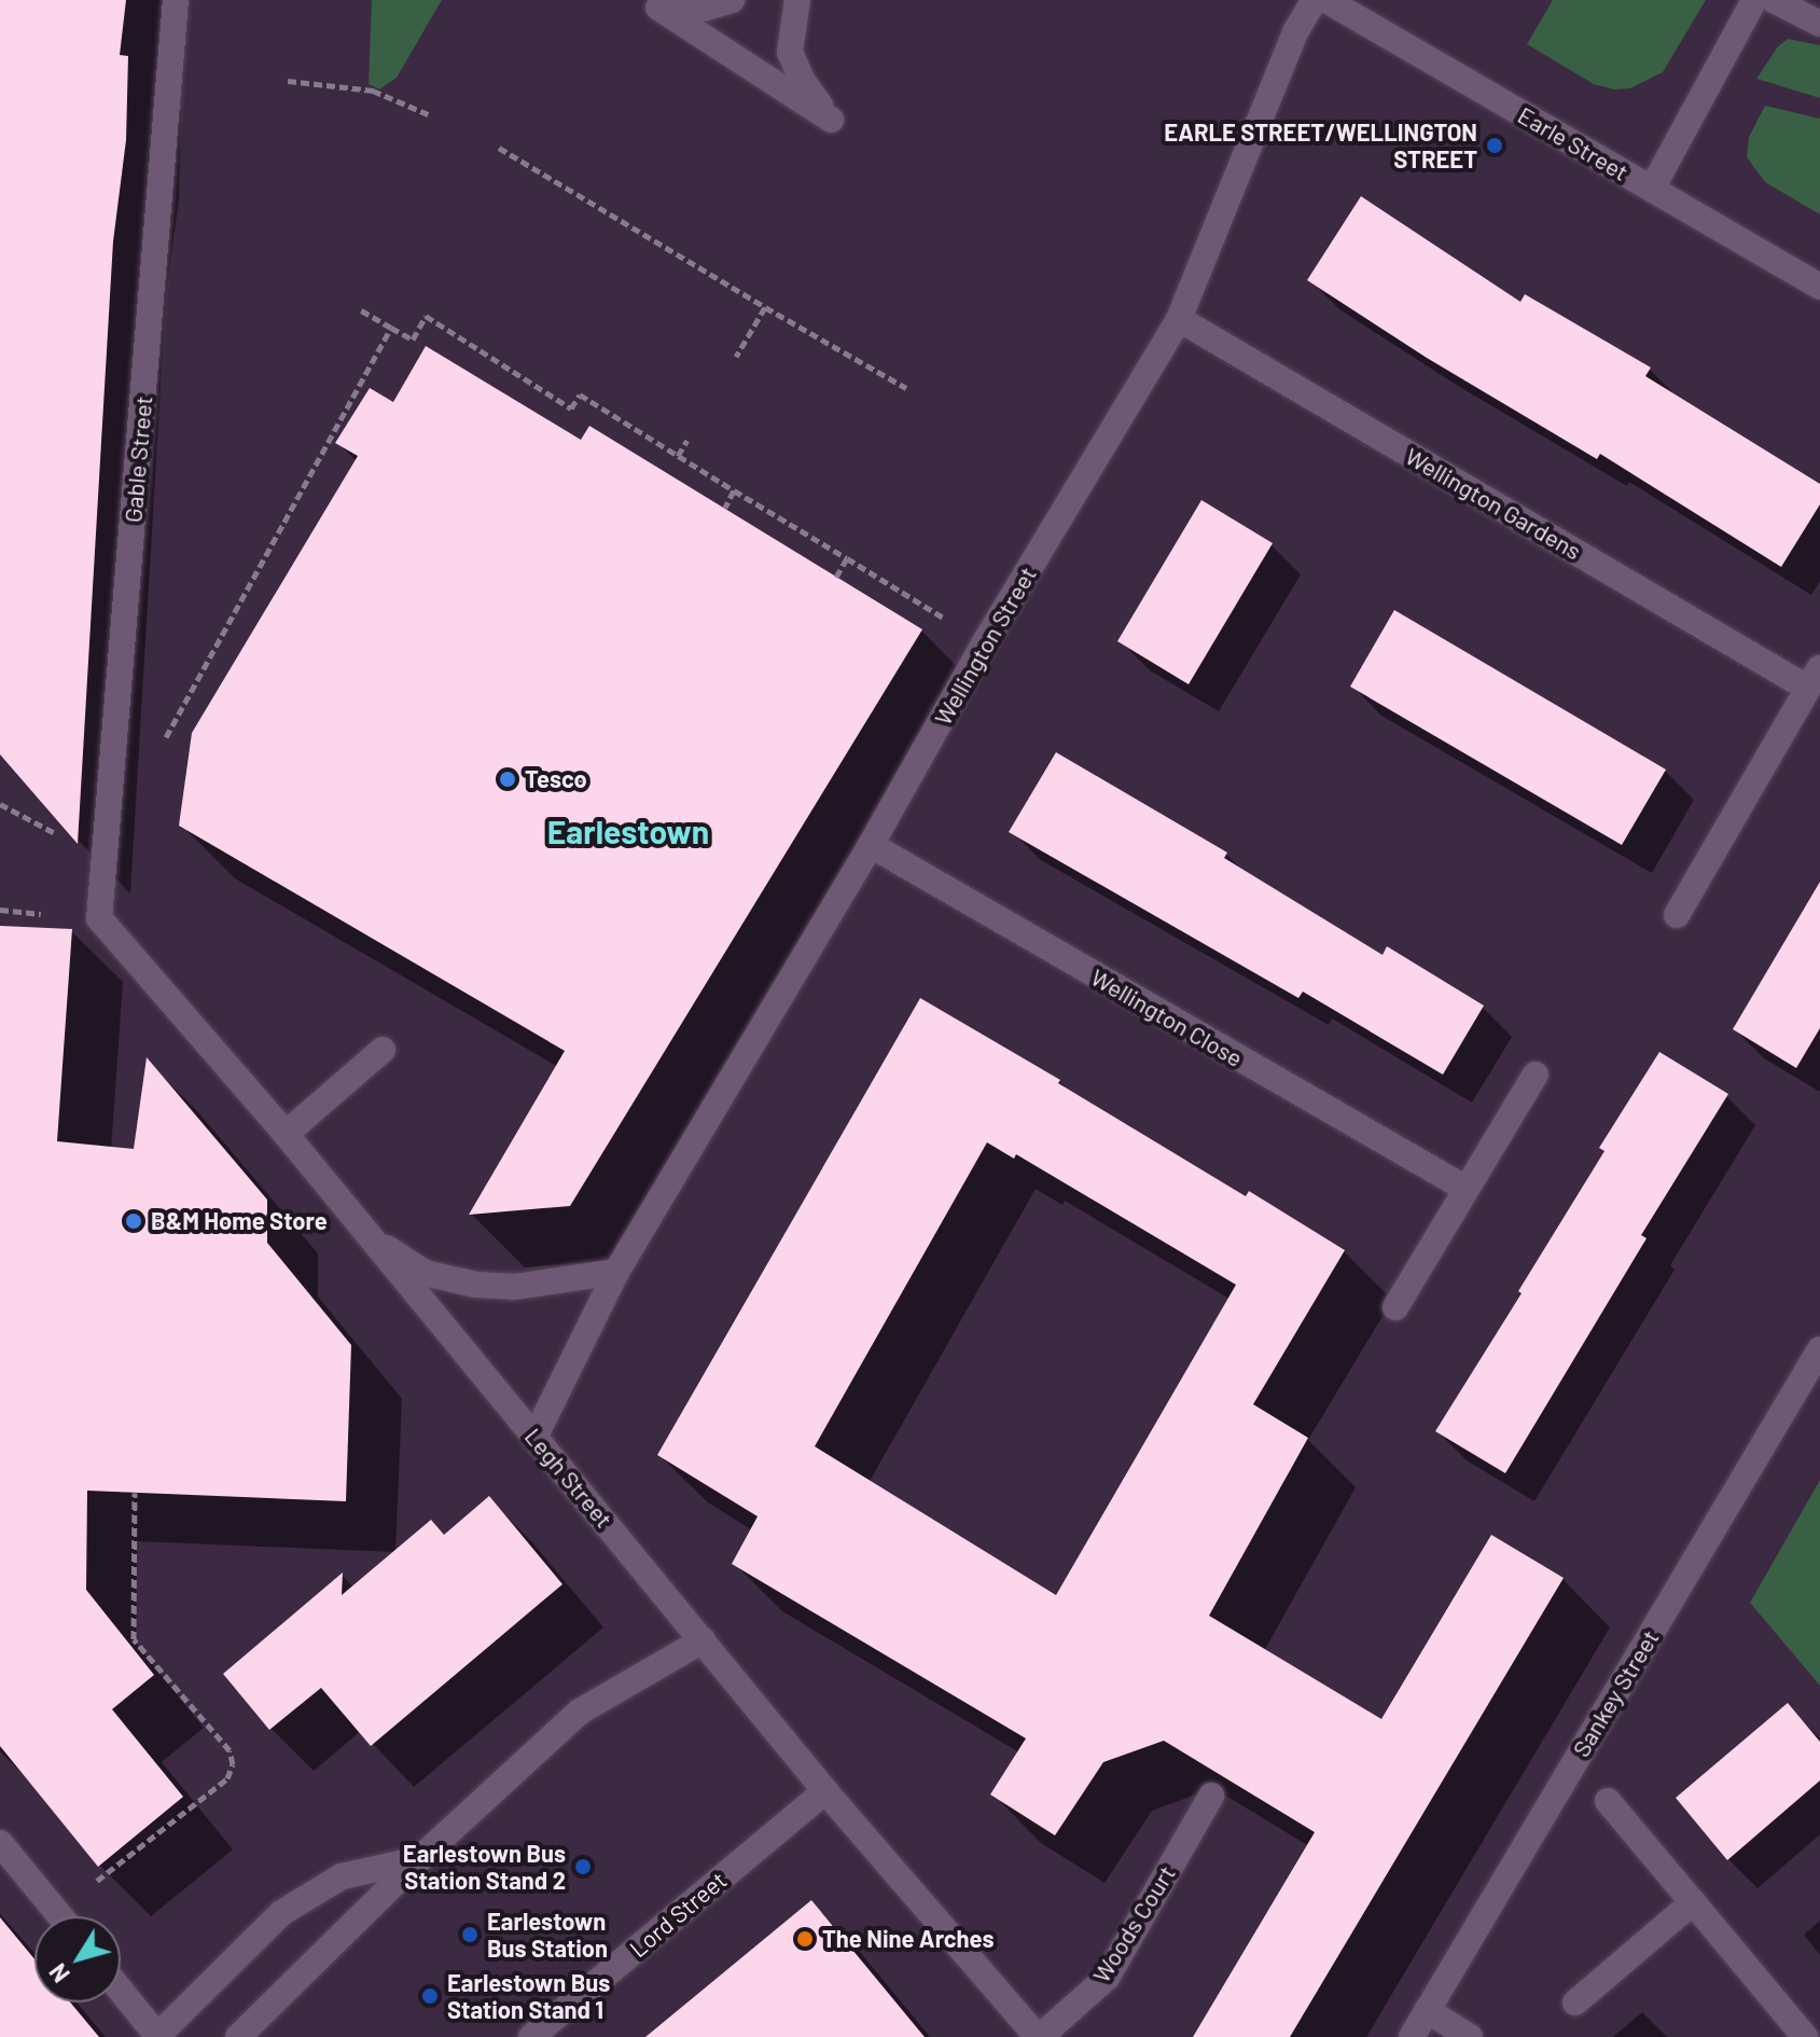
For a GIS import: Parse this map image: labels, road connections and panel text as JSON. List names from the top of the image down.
{
  "streets": {
    "street": [
      "Earle Street",
      "Gable Street",
      "Wellington Gardens",
      "Wellington Street",
      "Wellington Close",
      "Legh Street",
      "Sankey Street",
      "Lord Street",
      "Woods Court"
    ]
  },
  "crossings": [
    ["Gable Street", "Legh Street"],
    ["Wellington Gardens", "Wellington Street"],
    ["Wellington Street", "Wellington Close"],
    ["Wellington Street", "Legh Street"],
    ["Legh Street", "Lord Street"],
    ["Legh Street", "Woods Court"]
  ],
  "districts": ["Earlestown"],
  "places": [
    "EARLE STREET/WELLINGTON STREET",
    "Tesco",
    "B&M Home Store",
    "Earlestown Bus Station Stand 2",
    "Earlestown Bus Station",
    "The Nine Arches",
    "Earlestown Bus Station Stand 1"
  ],
  "north": "bottom left"
}
